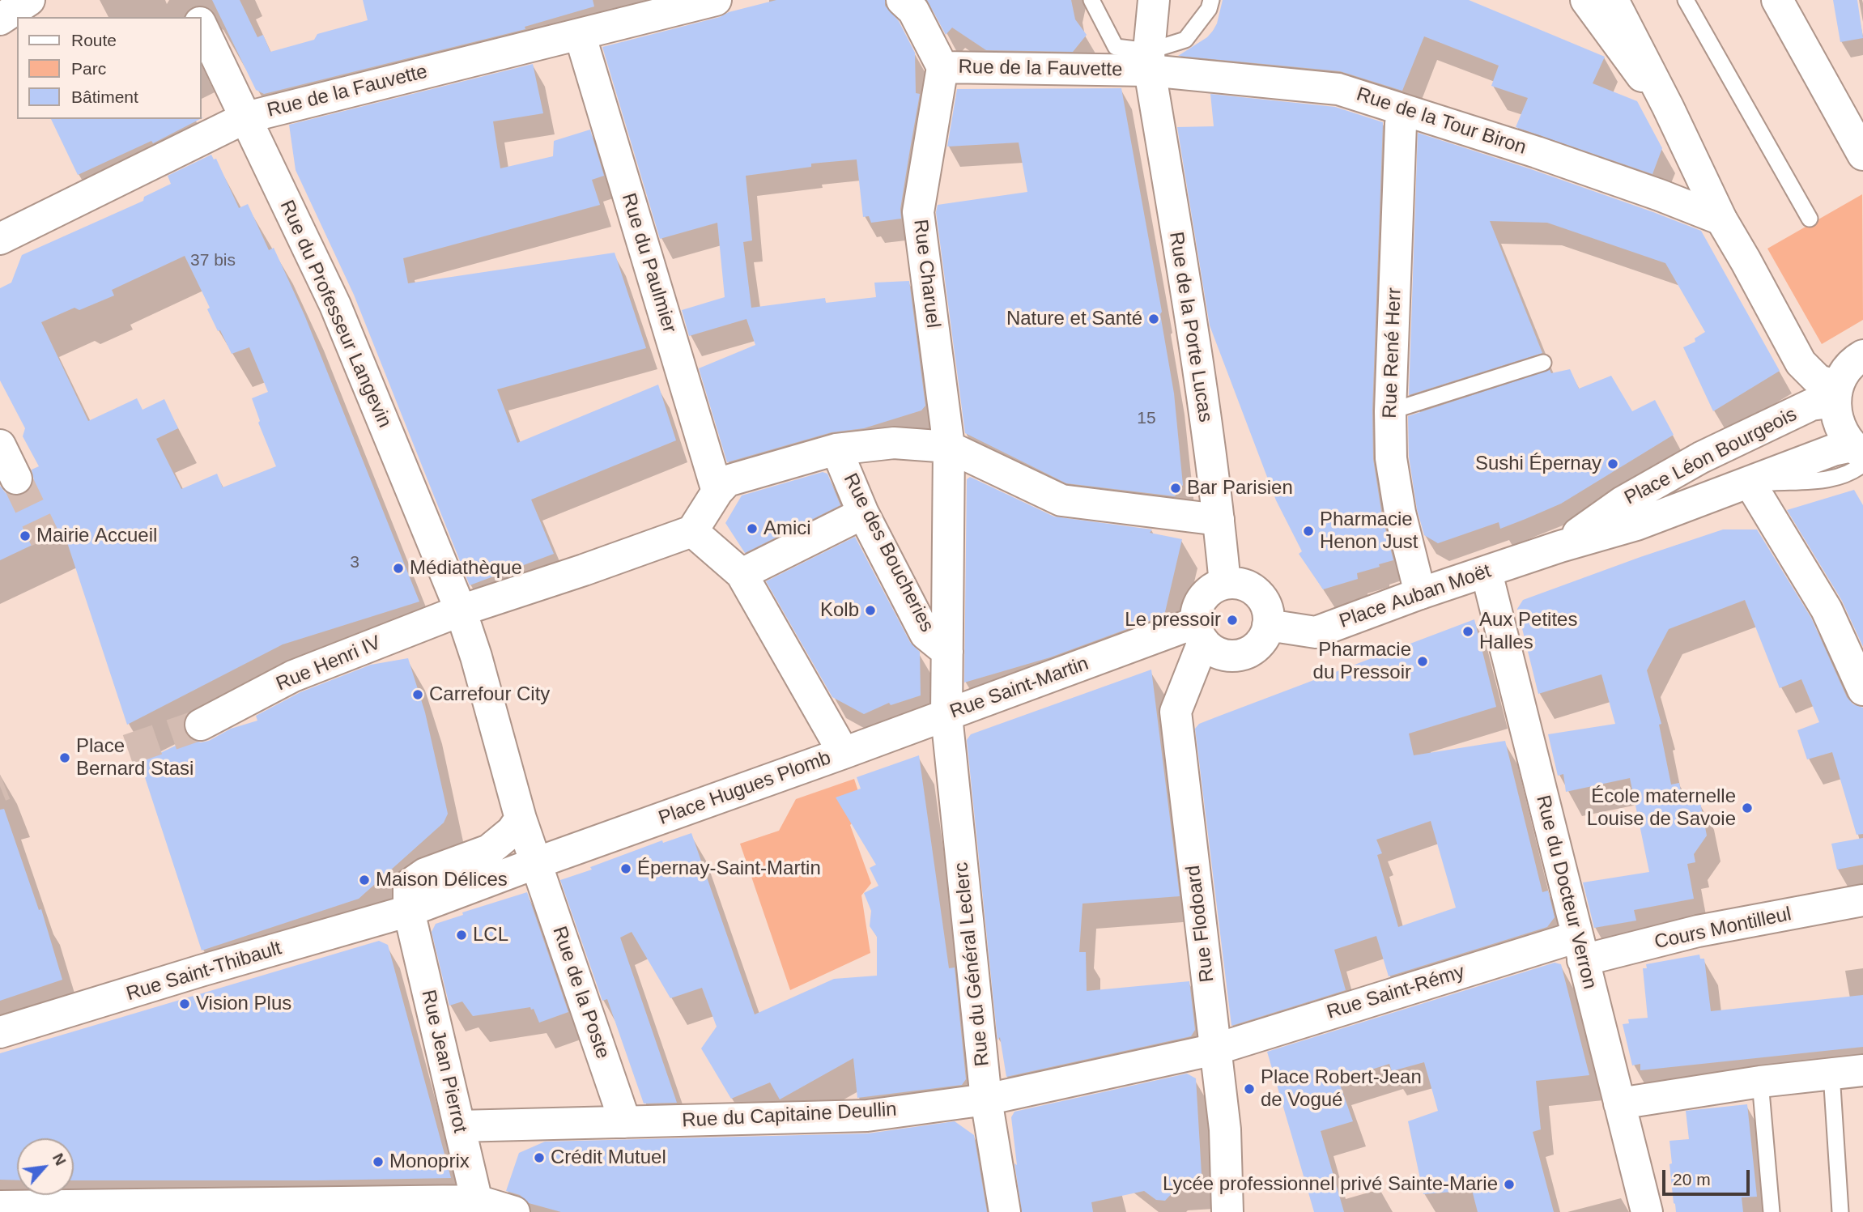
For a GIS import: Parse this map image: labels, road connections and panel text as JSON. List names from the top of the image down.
{
  "streets": {
    "street": [
      "Rue de la Fauvette",
      "Rue de la Tour Biron",
      "Rue du Paulmier",
      "Rue Charuel",
      "Rue du Professeur Langevin",
      "Rue de la Porte Lucas",
      "Rue René Herr",
      "Place Léon Bourgeois",
      "Rue des Boucheries",
      "Place Auban Moët",
      "Rue Henri IV",
      "Rue Saint-Martin",
      "Place Hugues Plomb",
      "Rue du Docteur Verron",
      "Rue Flodoard",
      "Cours Montilleul",
      "Rue du Général Leclerc",
      "Rue Saint-Thibault",
      "Rue de la Poste",
      "Rue Saint-Rémy",
      "Rue Jean Pierrot",
      "Rue du Capitaine Deullin"
    ]
  },
  "crossings": [
    ["Rue de la Fauvette", "Rue de la Tour Biron"],
    ["Rue de la Fauvette", "Rue du Paulmier"],
    ["Rue de la Fauvette", "Rue Charuel"],
    ["Rue de la Fauvette", "Rue du Professeur Langevin"],
    ["Rue de la Fauvette", "Rue de la Porte Lucas"],
    ["Rue de la Tour Biron", "Rue de la Porte Lucas"],
    ["Rue de la Tour Biron", "Rue René Herr"],
    ["Rue Charuel", "Rue des Boucheries"],
    ["Rue du Professeur Langevin", "Rue Henri IV"],
    ["Rue de la Porte Lucas", "Place Auban Moët"],
    ["Rue de la Porte Lucas", "Rue Saint-Martin"],
    ["Rue de la Porte Lucas", "Rue Flodoard"],
    ["Rue René Herr", "Place Auban Moët"],
    ["Place Léon Bourgeois", "Place Auban Moët"],
    ["Rue des Boucheries", "Rue Saint-Martin"],
    ["Rue des Boucheries", "Rue du Général Leclerc"],
    ["Place Auban Moët", "Rue Saint-Martin"],
    ["Place Auban Moët", "Rue du Docteur Verron"],
    ["Place Auban Moët", "Rue Flodoard"],
    ["Rue Saint-Martin", "Place Hugues Plomb"],
    ["Rue Saint-Martin", "Rue Flodoard"],
    ["Rue Saint-Martin", "Rue du Général Leclerc"],
    ["Place Hugues Plomb", "Rue Saint-Thibault"],
    ["Place Hugues Plomb", "Rue de la Poste"],
    ["Rue du Docteur Verron", "Cours Montilleul"],
    ["Rue du Docteur Verron", "Rue Saint-Rémy"],
    ["Rue Flodoard", "Rue Saint-Rémy"],
    ["Rue Flodoard", "Rue du Capitaine Deullin"],
    ["Cours Montilleul", "Rue Saint-Rémy"],
    ["Rue du Général Leclerc", "Rue du Capitaine Deullin"],
    ["Rue Saint-Thibault", "Rue de la Poste"],
    ["Rue Saint-Thibault", "Rue Jean Pierrot"],
    ["Rue de la Poste", "Rue du Capitaine Deullin"],
    ["Rue Saint-Rémy", "Rue du Capitaine Deullin"],
    ["Rue Jean Pierrot", "Rue du Capitaine Deullin"]
  ],
  "places": [
    "Nature et Santé",
    "Sushi Épernay",
    "Bar Parisien",
    "Amici",
    "Pharmacie Henon Just",
    "Mairie Accueil",
    "Médiathèque",
    "Kolb",
    "Le pressoir",
    "Aux Petites Halles",
    "Pharmacie du Pressoir",
    "Carrefour City",
    "Place Bernard Stasi",
    "École maternelle Louise de Savoie",
    "Épernay-Saint-Martin",
    "Maison Délices",
    "LCL",
    "Vision Plus",
    "Place Robert-Jean de Vogué",
    "Crédit Mutuel",
    "Monoprix",
    "Lycée professionnel privé Sainte-Marie"
  ],
  "house_numbers": ["37 bis", "15", "3"],
  "legend": ["Route", "Parc", "Bâtiment"],
  "scale_bar": "20 m",
  "north": "top right"
}
